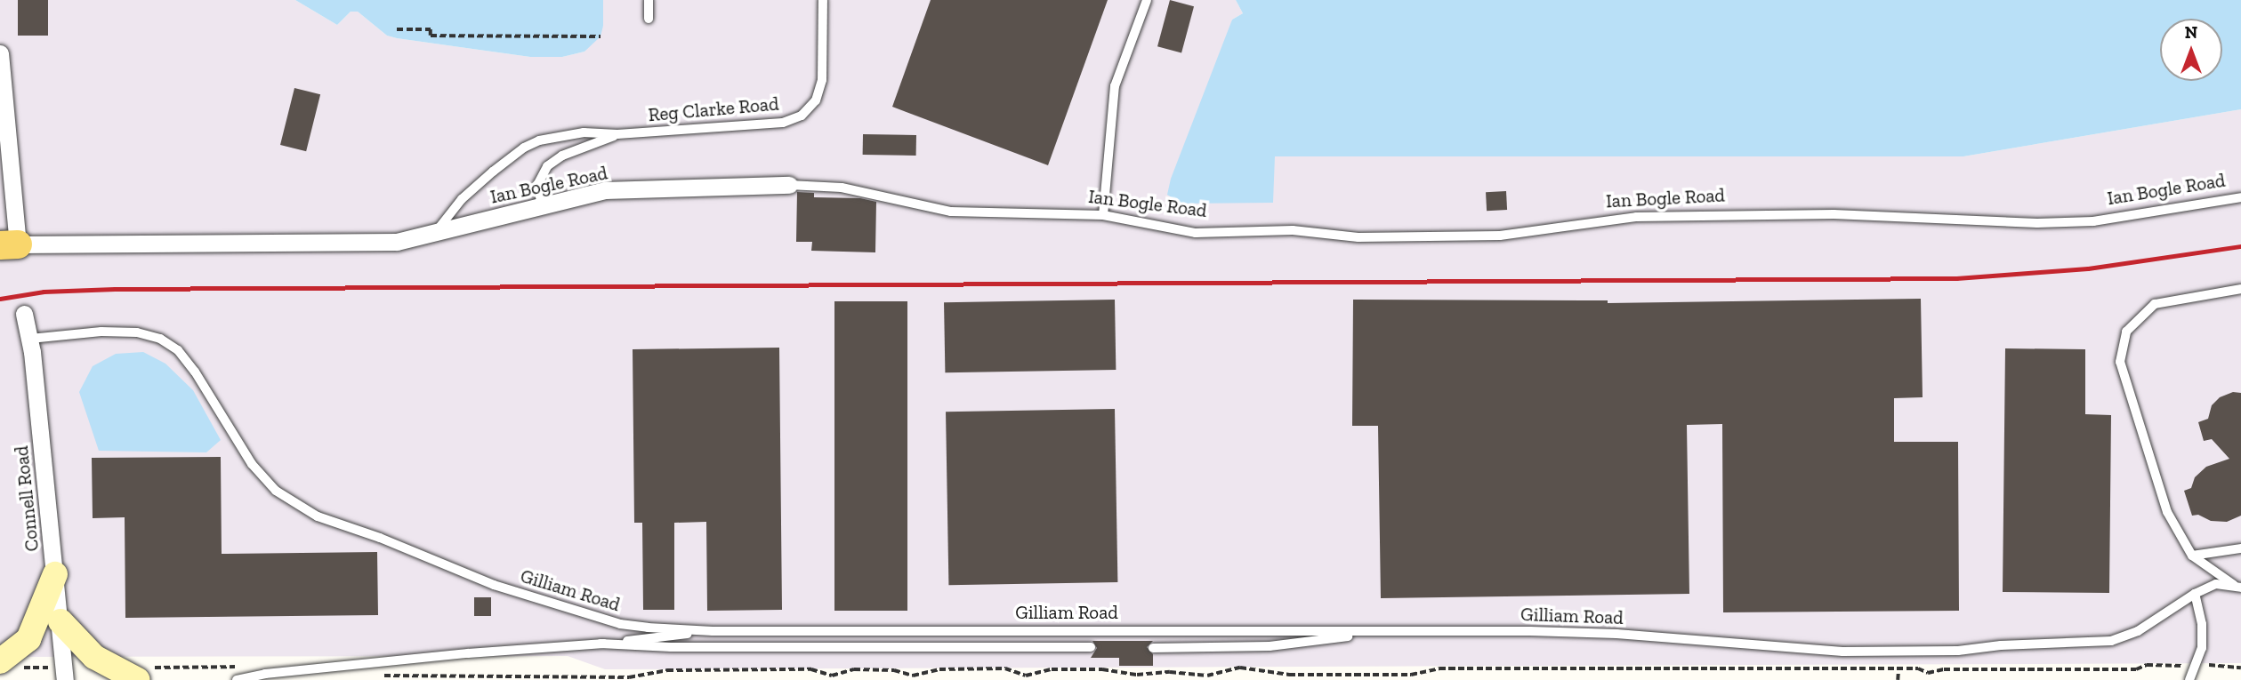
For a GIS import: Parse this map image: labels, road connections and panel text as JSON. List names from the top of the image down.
{
  "streets": {
    "street": ["Ian Bogle Road", "Connell Road"],
    "lane": ["Reg Clarke Road", "Gilliam Road"]
  },
  "crossings": [
    ["Connell Road", "Gilliam Road"]
  ],
  "north": "top"
}
